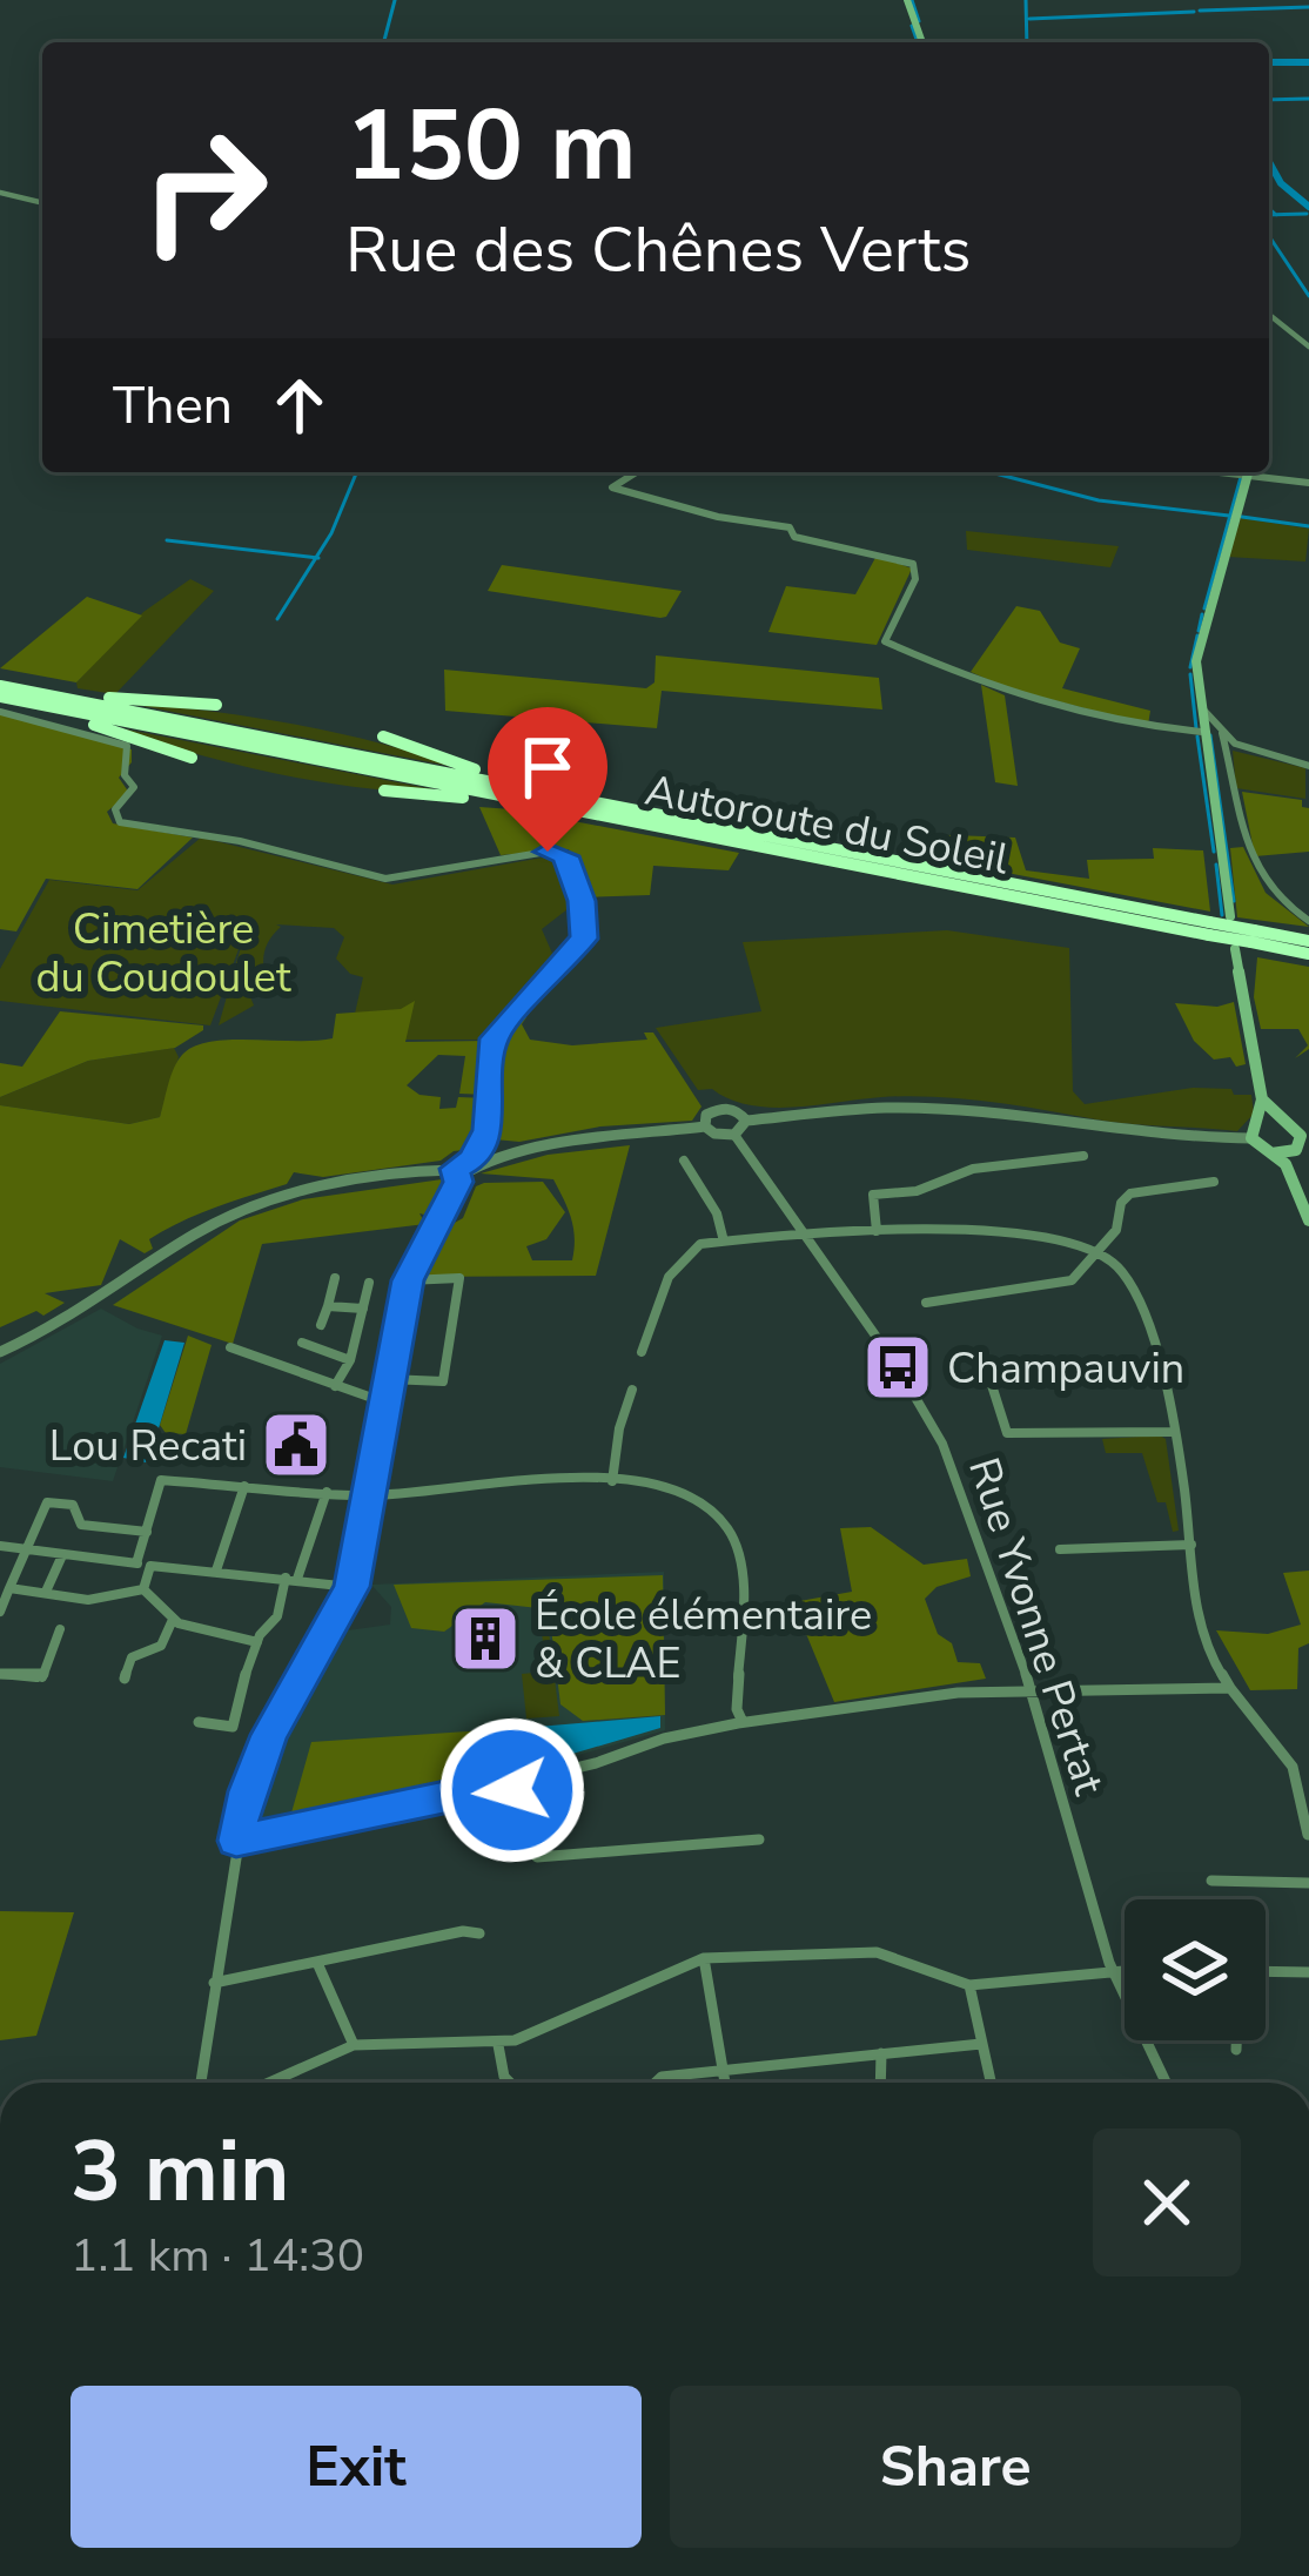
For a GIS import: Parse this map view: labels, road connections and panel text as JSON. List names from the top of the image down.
{
  "streets": {
    "highway": ["Autoroute du Soleil"],
    "street": ["Rue Yvonne Pertat"]
  },
  "parks": ["Cimetière du Coudoulet"],
  "places": {
    "bus stop": ["Champauvin"],
    "public building": ["Lou Recati"],
    "building": ["École élémentaire & CLAE"]
  },
  "page": {
    "turn": ["150 m", "Rue des Chênes Verts"],
    "then": "Then",
    "heading": ["3 min", "1.1 km · 14:30"],
    "buttons": ["Exit", "Share"]
  }
}
